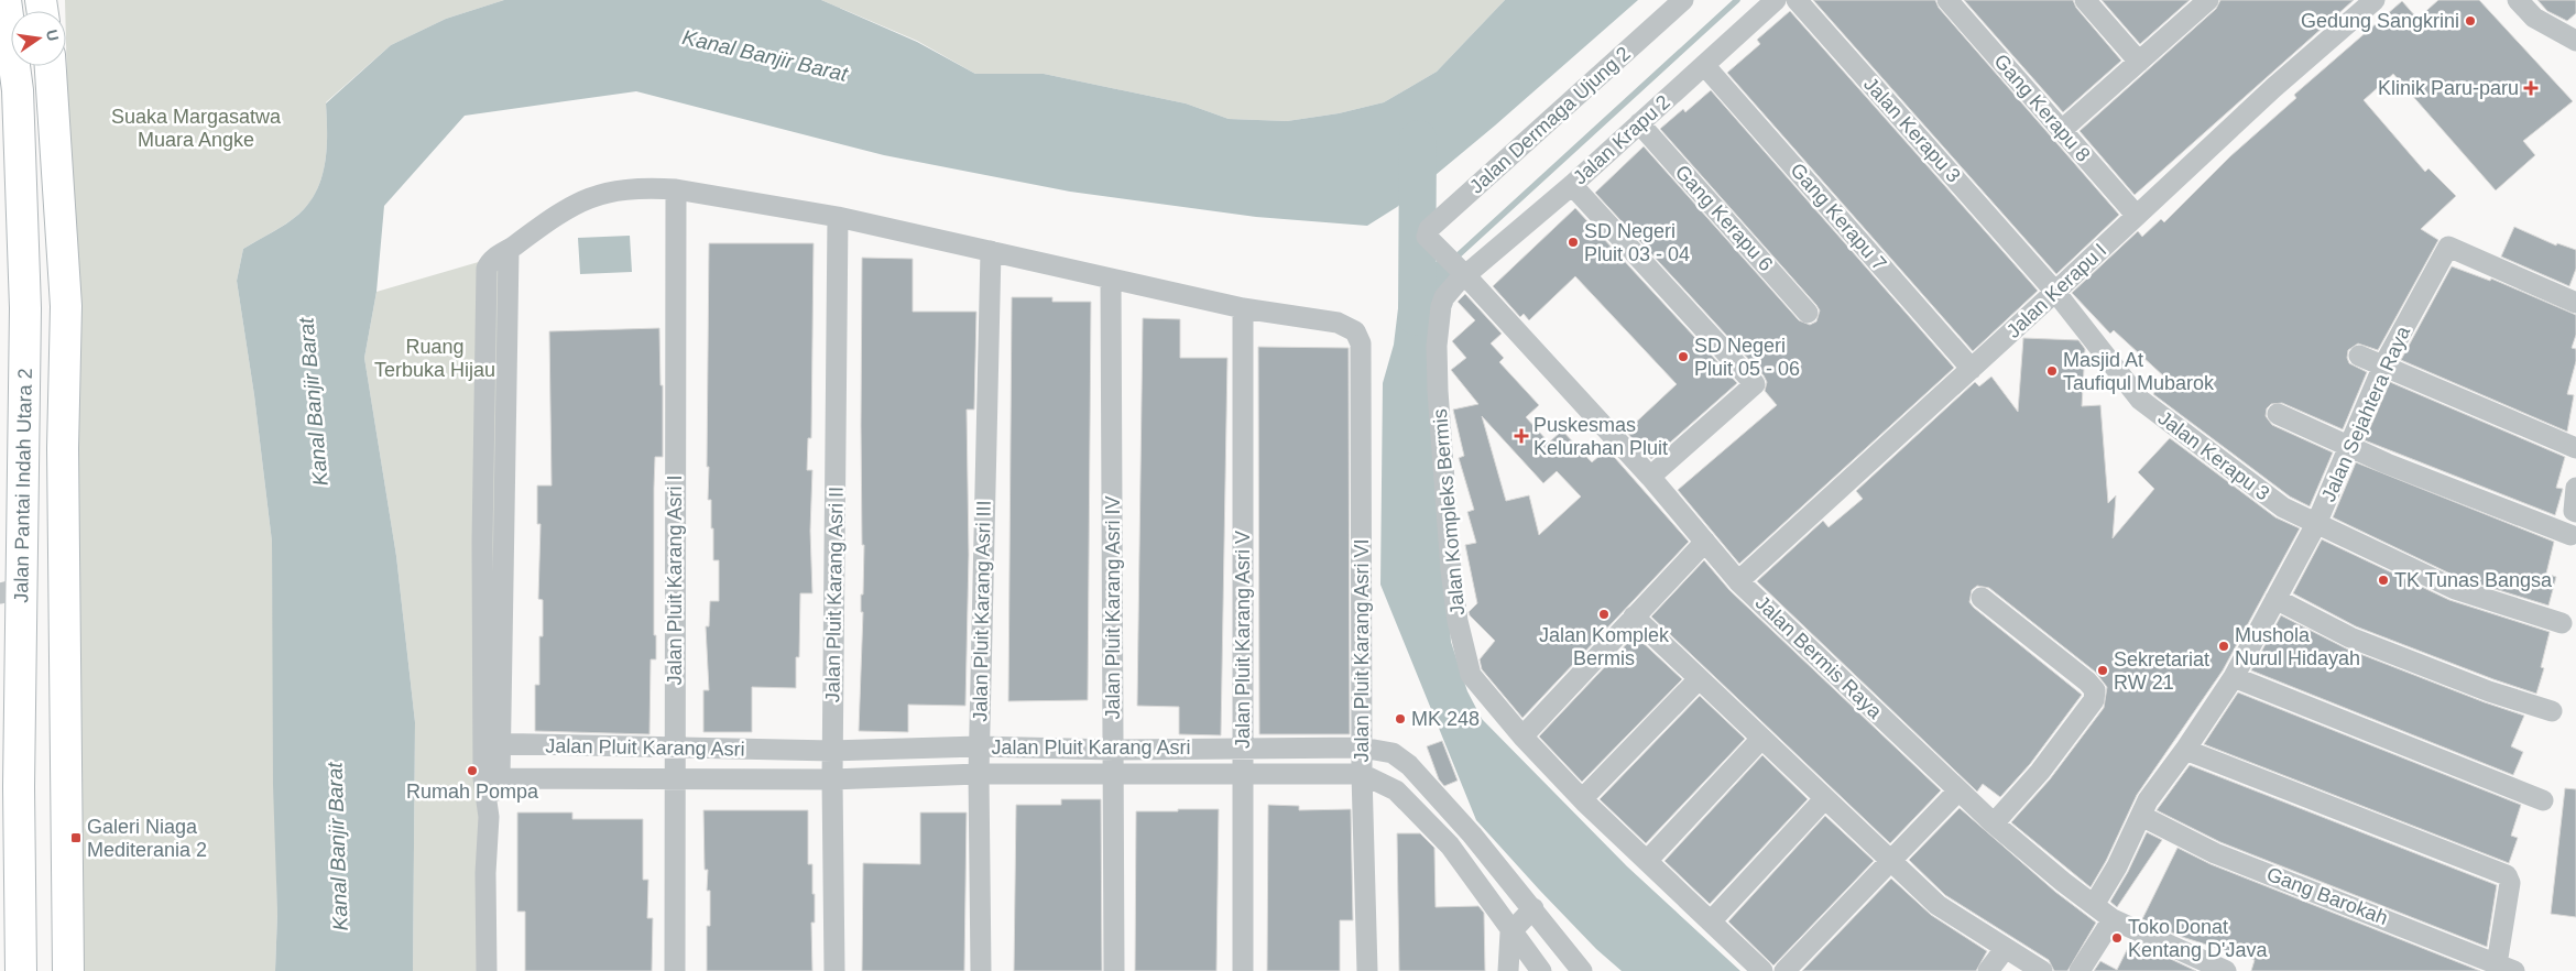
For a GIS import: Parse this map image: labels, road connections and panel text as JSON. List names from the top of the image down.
{
  "streets": {
    "street": [
      "Gang Kerapu 8",
      "Jalan Dermaga Ujung 2",
      "Jalan Kerapu 3",
      "Jalan Krapu 2",
      "Gang Kerapu 7",
      "Gang Kerapu 6",
      "Jalan Kerapu I",
      "Jalan Sejahtera Raya",
      "Jalan Pantai Indah Utara 2",
      "Jalan Kompleks Bermis",
      "Jalan Pluit Karang Asri I",
      "Jalan Pluit Karang Asri II",
      "Jalan Pluit Karang Asri IV",
      "Jalan Pluit Karang Asri III",
      "Jalan Pluit Karang Asri V",
      "Jalan Pluit Karang Asri VI",
      "Jalan Bermis Raya",
      "Jalan Pluit Karang Asri",
      "Gang Barokah"
    ]
  },
  "crossings": [
    ["Gang Kerapu 8", "Jalan Kerapu I"],
    ["Jalan Dermaga Ujung 2", "Jalan Bermis Raya"],
    ["Jalan Kerapu 3", "Jalan Kerapu I"],
    ["Jalan Kerapu 3", "Jalan Sejahtera Raya"],
    ["Jalan Krapu 2", "Gang Kerapu 7"],
    ["Jalan Krapu 2", "Gang Kerapu 6"],
    ["Jalan Krapu 2", "Jalan Kompleks Bermis"],
    ["Jalan Krapu 2", "Jalan Bermis Raya"],
    ["Gang Kerapu 7", "Jalan Kerapu I"],
    ["Jalan Kerapu I", "Jalan Bermis Raya"],
    ["Jalan Sejahtera Raya", "Jalan Bermis Raya"],
    ["Jalan Sejahtera Raya", "Gang Barokah"],
    ["Jalan Kompleks Bermis", "Jalan Bermis Raya"],
    ["Jalan Pluit Karang Asri I", "Jalan Pluit Karang Asri"],
    ["Jalan Pluit Karang Asri II", "Jalan Pluit Karang Asri"],
    ["Jalan Pluit Karang Asri IV", "Jalan Pluit Karang Asri"],
    ["Jalan Pluit Karang Asri III", "Jalan Pluit Karang Asri"],
    ["Jalan Pluit Karang Asri V", "Jalan Pluit Karang Asri VI"],
    ["Jalan Pluit Karang Asri V", "Jalan Pluit Karang Asri"],
    ["Jalan Pluit Karang Asri VI", "Jalan Pluit Karang Asri"]
  ],
  "water": ["Kanal Banjir Barat"],
  "parks": ["Suaka Margasatwa Muara Angke", "Ruang Terbuka Hijau"],
  "places": {
    "other": [
      "Gedung Sangkrini",
      "SD Negeri Pluit 03 - 04",
      "SD Negeri Pluit 05 - 06",
      "Masjid At Taufiqul Mubarok",
      "TK Tunas Bangsa",
      "Jalan Komplek Bermis",
      "Mushola Nurul Hidayah",
      "Sekretariat RW 21",
      "MK 248",
      "Rumah Pompa",
      "Toko Donat Kentang D'Java"
    ],
    "health": ["Klinik Paru-paru", "Puskesmas Kelurahan Pluit"],
    "transit": ["Galeri Niaga Mediterania 2"]
  },
  "north": "right"
}
